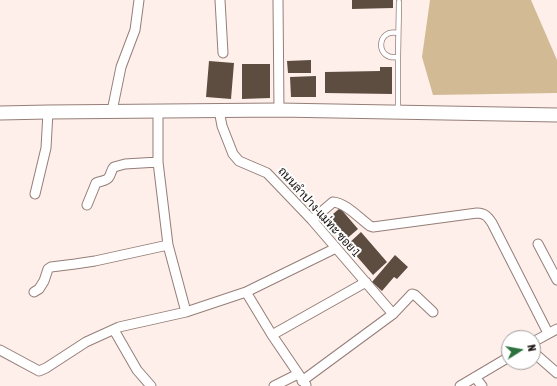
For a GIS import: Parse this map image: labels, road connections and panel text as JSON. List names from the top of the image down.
{
  "streets": {
    "street": ["ถนนลำปาง-แม่ทะ ซอย 1"]
  },
  "north": "right"
}
